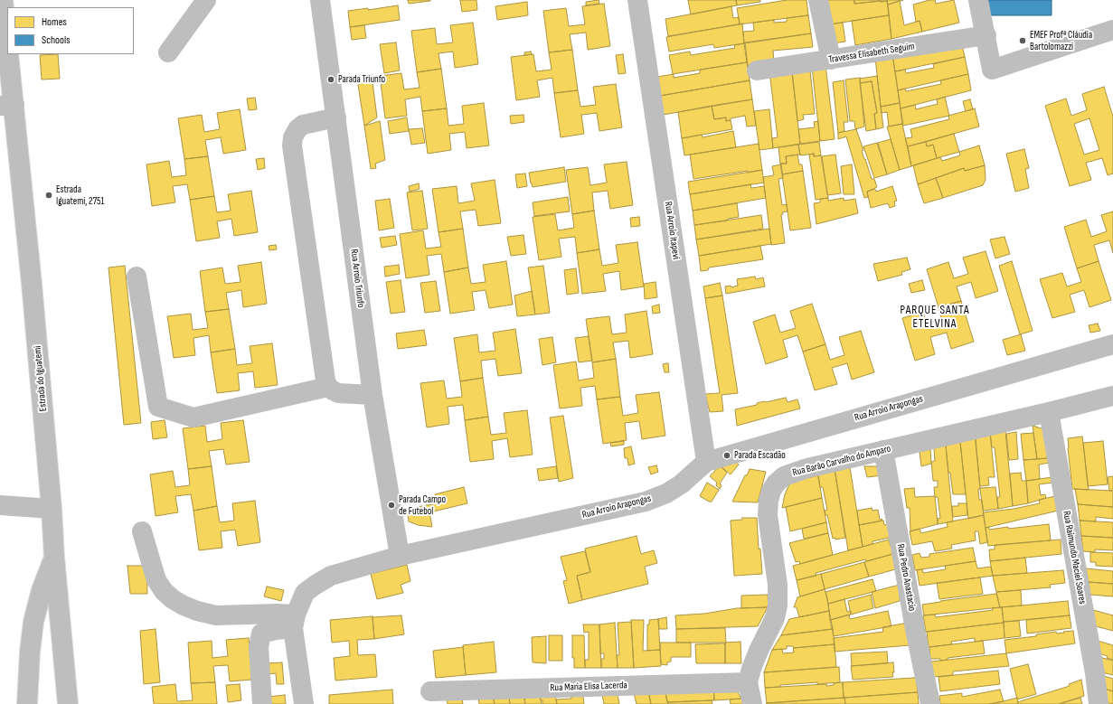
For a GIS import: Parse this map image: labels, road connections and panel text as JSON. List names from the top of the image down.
{
  "streets": {
    "street": [
      "Travessa Elisabeth Seguim",
      "Rua Arroio Itapevi",
      "Rua Arroio Triunfo",
      "Estrada do Iguatemi",
      "Rua Arroio Arapongas",
      "Rua Barão Carvalho do Amparo",
      "Rua Raimundo Maciel Soares",
      "Rua Pedro Anastacio",
      "Rua Maria Elisa Lacerda"
    ]
  },
  "crossings": [
    ["Rua Arroio Itapevi", "Rua Arroio Arapongas"],
    ["Rua Arroio Triunfo", "Rua Arroio Arapongas"],
    ["Rua Barão Carvalho do Amparo", "Rua Raimundo Maciel Soares"],
    ["Rua Barão Carvalho do Amparo", "Rua Pedro Anastacio"],
    ["Rua Barão Carvalho do Amparo", "Rua Maria Elisa Lacerda"]
  ],
  "districts": ["PARQUE SANTA ETELVINA"],
  "places": [
    "EMEF Profª Cláudia Bartolomazzi",
    "Parada Triunfo",
    "Estrada Iguatemi, 2751",
    "Parada Escadão",
    "Parada Campo de Futebol"
  ],
  "legend": ["Homes", "Schools"]
}
